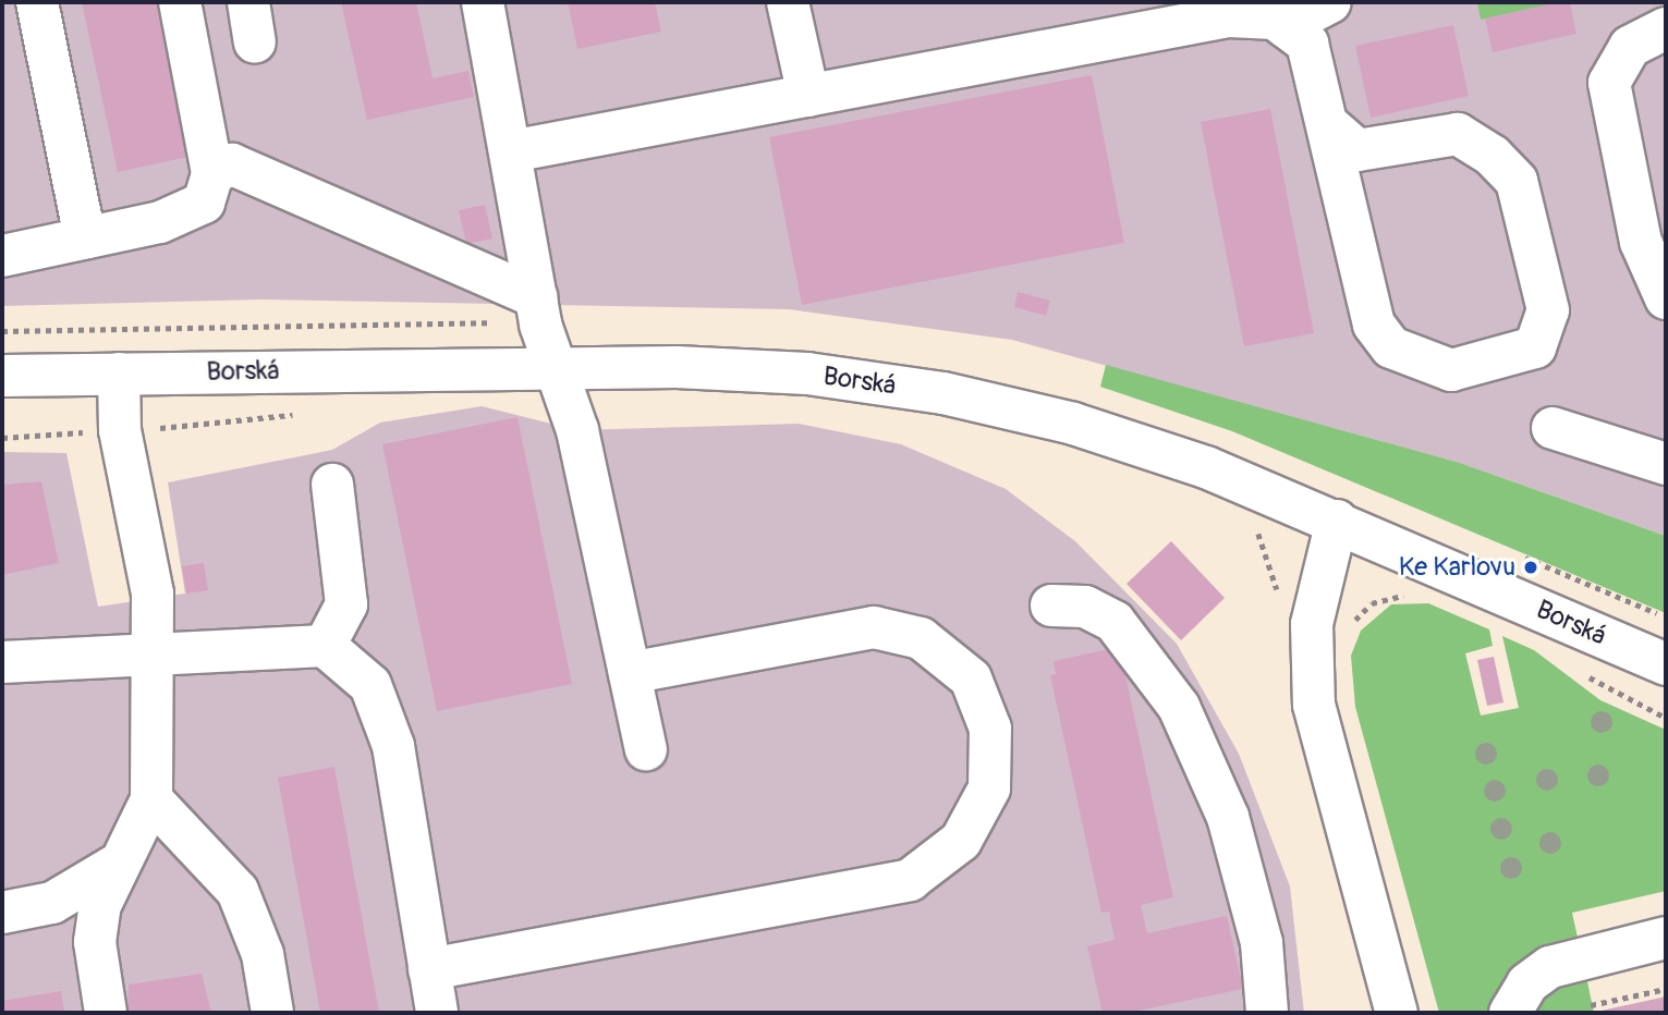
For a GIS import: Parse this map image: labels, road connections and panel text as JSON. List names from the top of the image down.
{
  "streets": {
    "street": ["Borská"]
  },
  "places": ["Ke Karlovu"]
}
